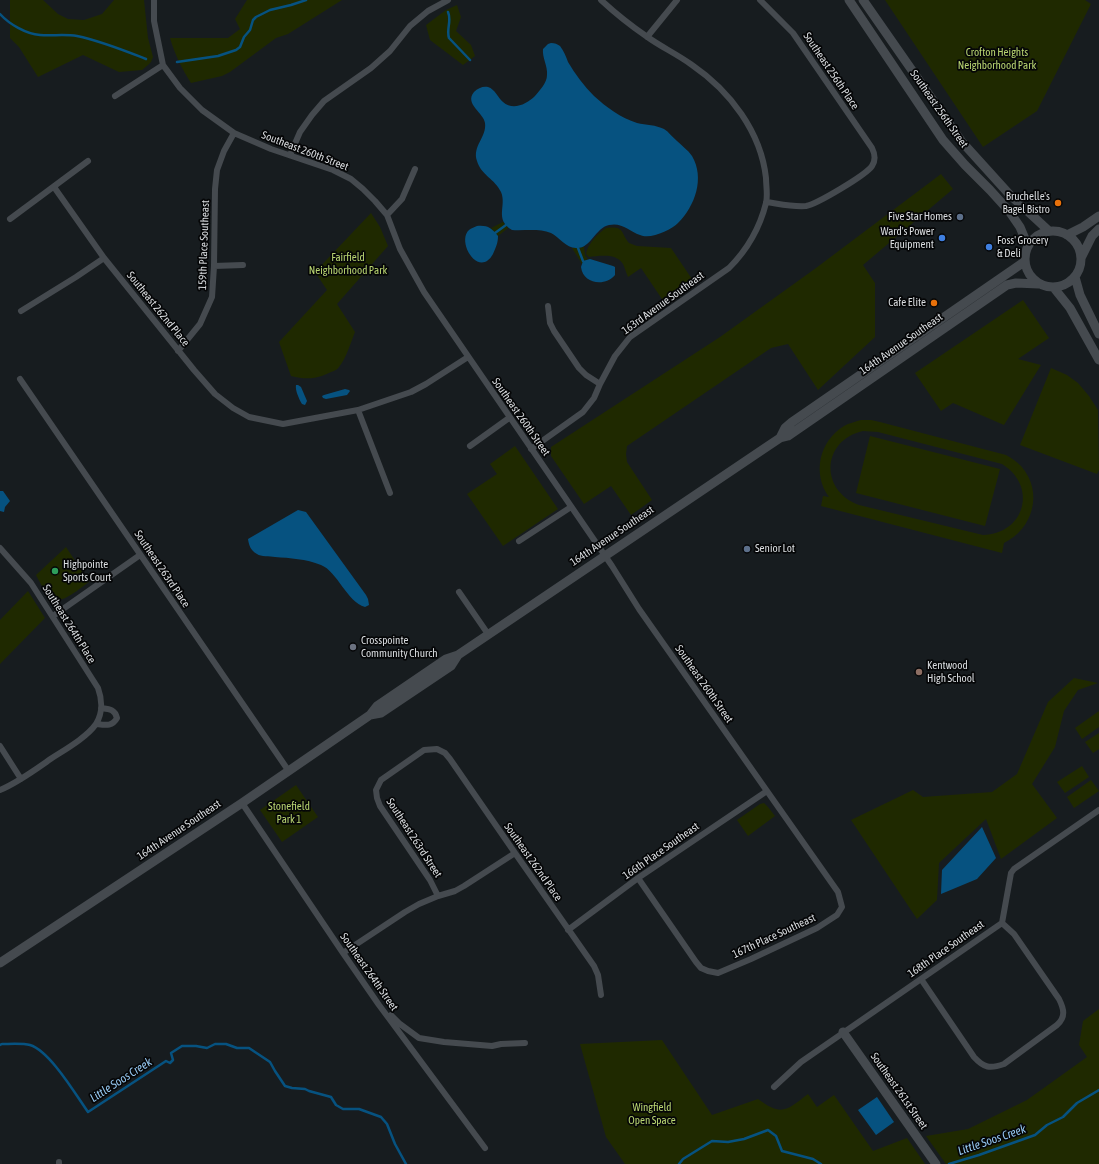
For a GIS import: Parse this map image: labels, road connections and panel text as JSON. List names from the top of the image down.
{
  "streets": {
    "street": [
      "Southeast 256th Place",
      "Southeast 256th Street",
      "Southeast 260th Street",
      "159th Place Southeast",
      "163rd Avenue Southeast",
      "Southeast 262nd Place",
      "164th Avenue Southeast",
      "Southeast 263rd Place",
      "Southeast 264th Place",
      "Southeast 263rd Street",
      "166th Place Southeast",
      "167th Place Southeast",
      "168th Place Southeast",
      "Southeast 264th Street",
      "Southeast 261st Street"
    ]
  },
  "crossings": [
    ["Southeast 256th Place", "163rd Avenue Southeast"],
    ["Southeast 256th Street", "164th Avenue Southeast"],
    ["Southeast 260th Street", "159th Place Southeast"],
    ["Southeast 260th Street", "163rd Avenue Southeast"],
    ["Southeast 260th Street", "Southeast 262nd Place"],
    ["Southeast 260th Street", "164th Avenue Southeast"],
    ["Southeast 260th Street", "166th Place Southeast"],
    ["Southeast 260th Street", "167th Place Southeast"],
    ["159th Place Southeast", "Southeast 262nd Place"],
    ["Southeast 262nd Place", "Southeast 263rd Street"],
    ["Southeast 262nd Place", "166th Place Southeast"],
    ["164th Avenue Southeast", "Southeast 263rd Place"],
    ["164th Avenue Southeast", "Southeast 264th Street"],
    ["166th Place Southeast", "167th Place Southeast"],
    ["168th Place Southeast", "Southeast 261st Street"]
  ],
  "water": ["Little Soos Creek"],
  "parks": [
    "Crofton Heights Neighborhood Park",
    "Fairfield Neighborhood Park",
    "Stonefield Park 1",
    "Wingfield Open Space"
  ],
  "places": [
    "Bruchelle's Bagel Bistro",
    "Five Star Homes",
    "Ward's Power Equipment",
    "Foss' Grocery & Deli",
    "Cafe Elite",
    "Senior Lot",
    "Highpointe Sports Court",
    "Crosspointe Community Church",
    "Kentwood High School"
  ]
}
